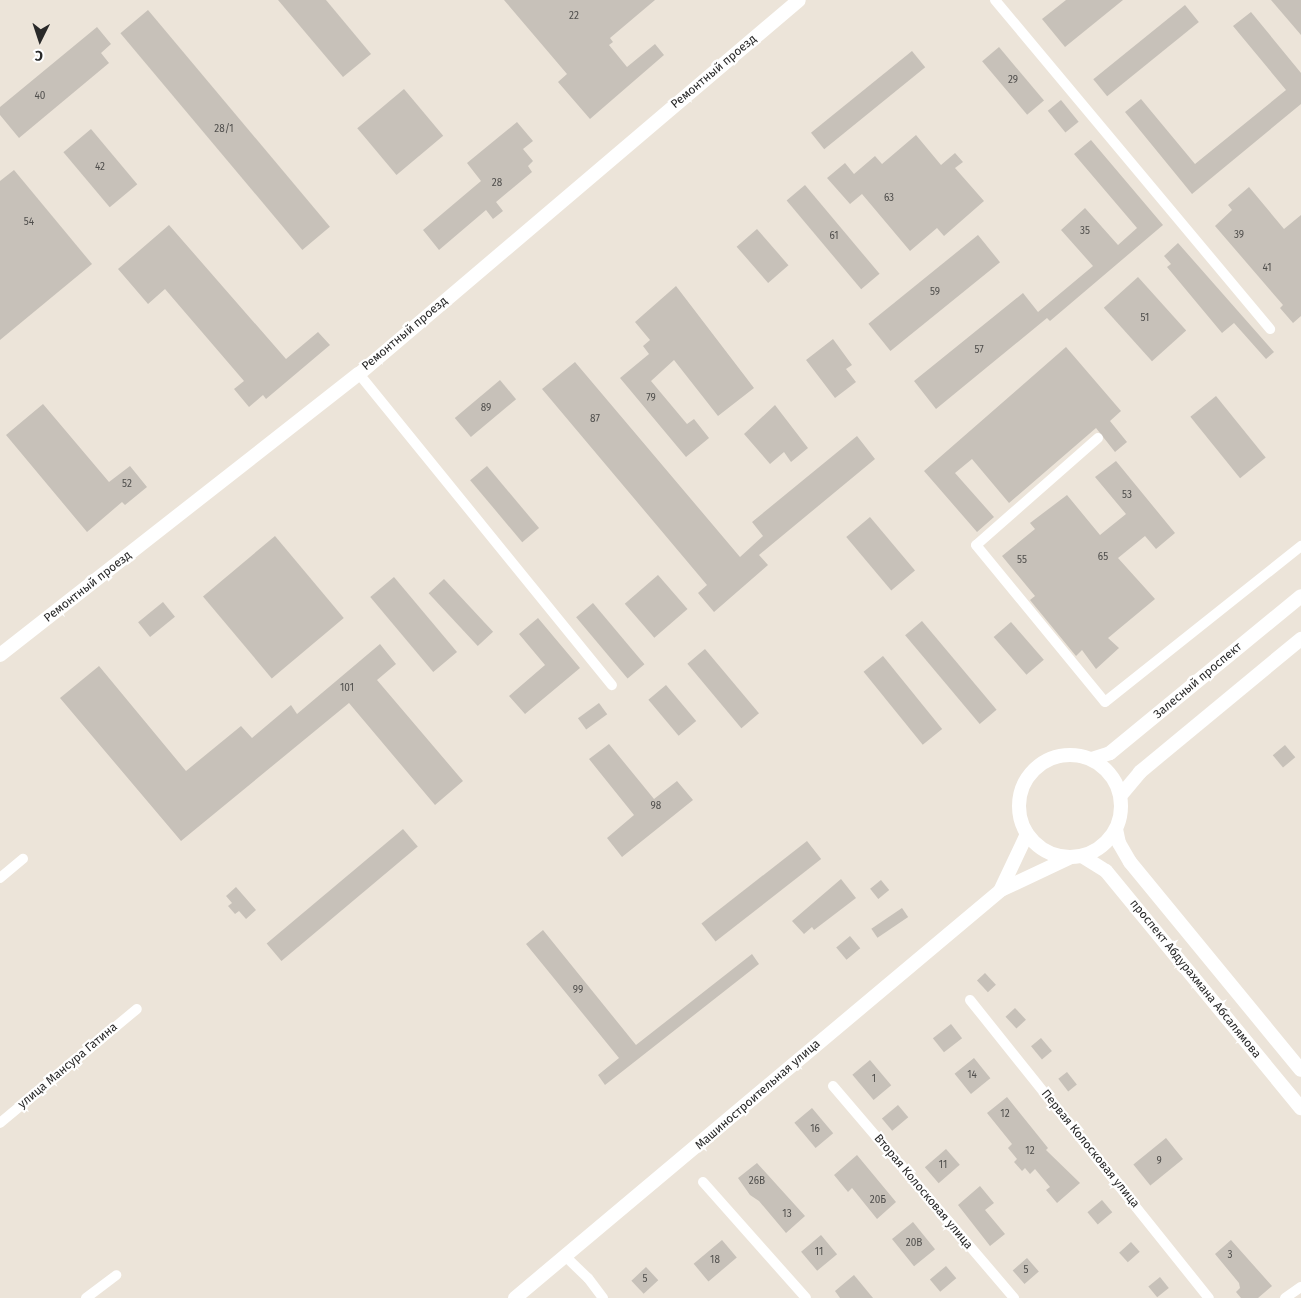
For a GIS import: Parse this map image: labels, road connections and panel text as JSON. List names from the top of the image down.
{
  "streets": {
    "street": [
      "Ремонтный проезд",
      "Залесный проспект",
      "проспект Абдурахмана Абсалямова",
      "улица Мансура Гатина",
      "Машиностроительная улица",
      "Первая Колосковая улица",
      "Вторая Колосковая улица"
    ]
  },
  "crossings": [
    ["Залесный проспект", "проспект Абдурахмана Абсалямова"],
    ["Залесный проспект", "Машиностроительная улица"],
    ["проспект Абдурахмана Абсалямова", "Машиностроительная улица"]
  ],
  "house_numbers": [
    "22",
    "29",
    "40",
    "28/1",
    "42",
    "28",
    "63",
    "54",
    "35",
    "39",
    "61",
    "41",
    "59",
    "51",
    "57",
    "79",
    "89",
    "87",
    "52",
    "53",
    "65",
    "55",
    "101",
    "98",
    "99",
    "14",
    "1",
    "12",
    "16",
    "12",
    "9",
    "11",
    "26В",
    "20Б",
    "13",
    "20В",
    "11",
    "3",
    "18",
    "5",
    "5"
  ],
  "north": "bottom"
}
